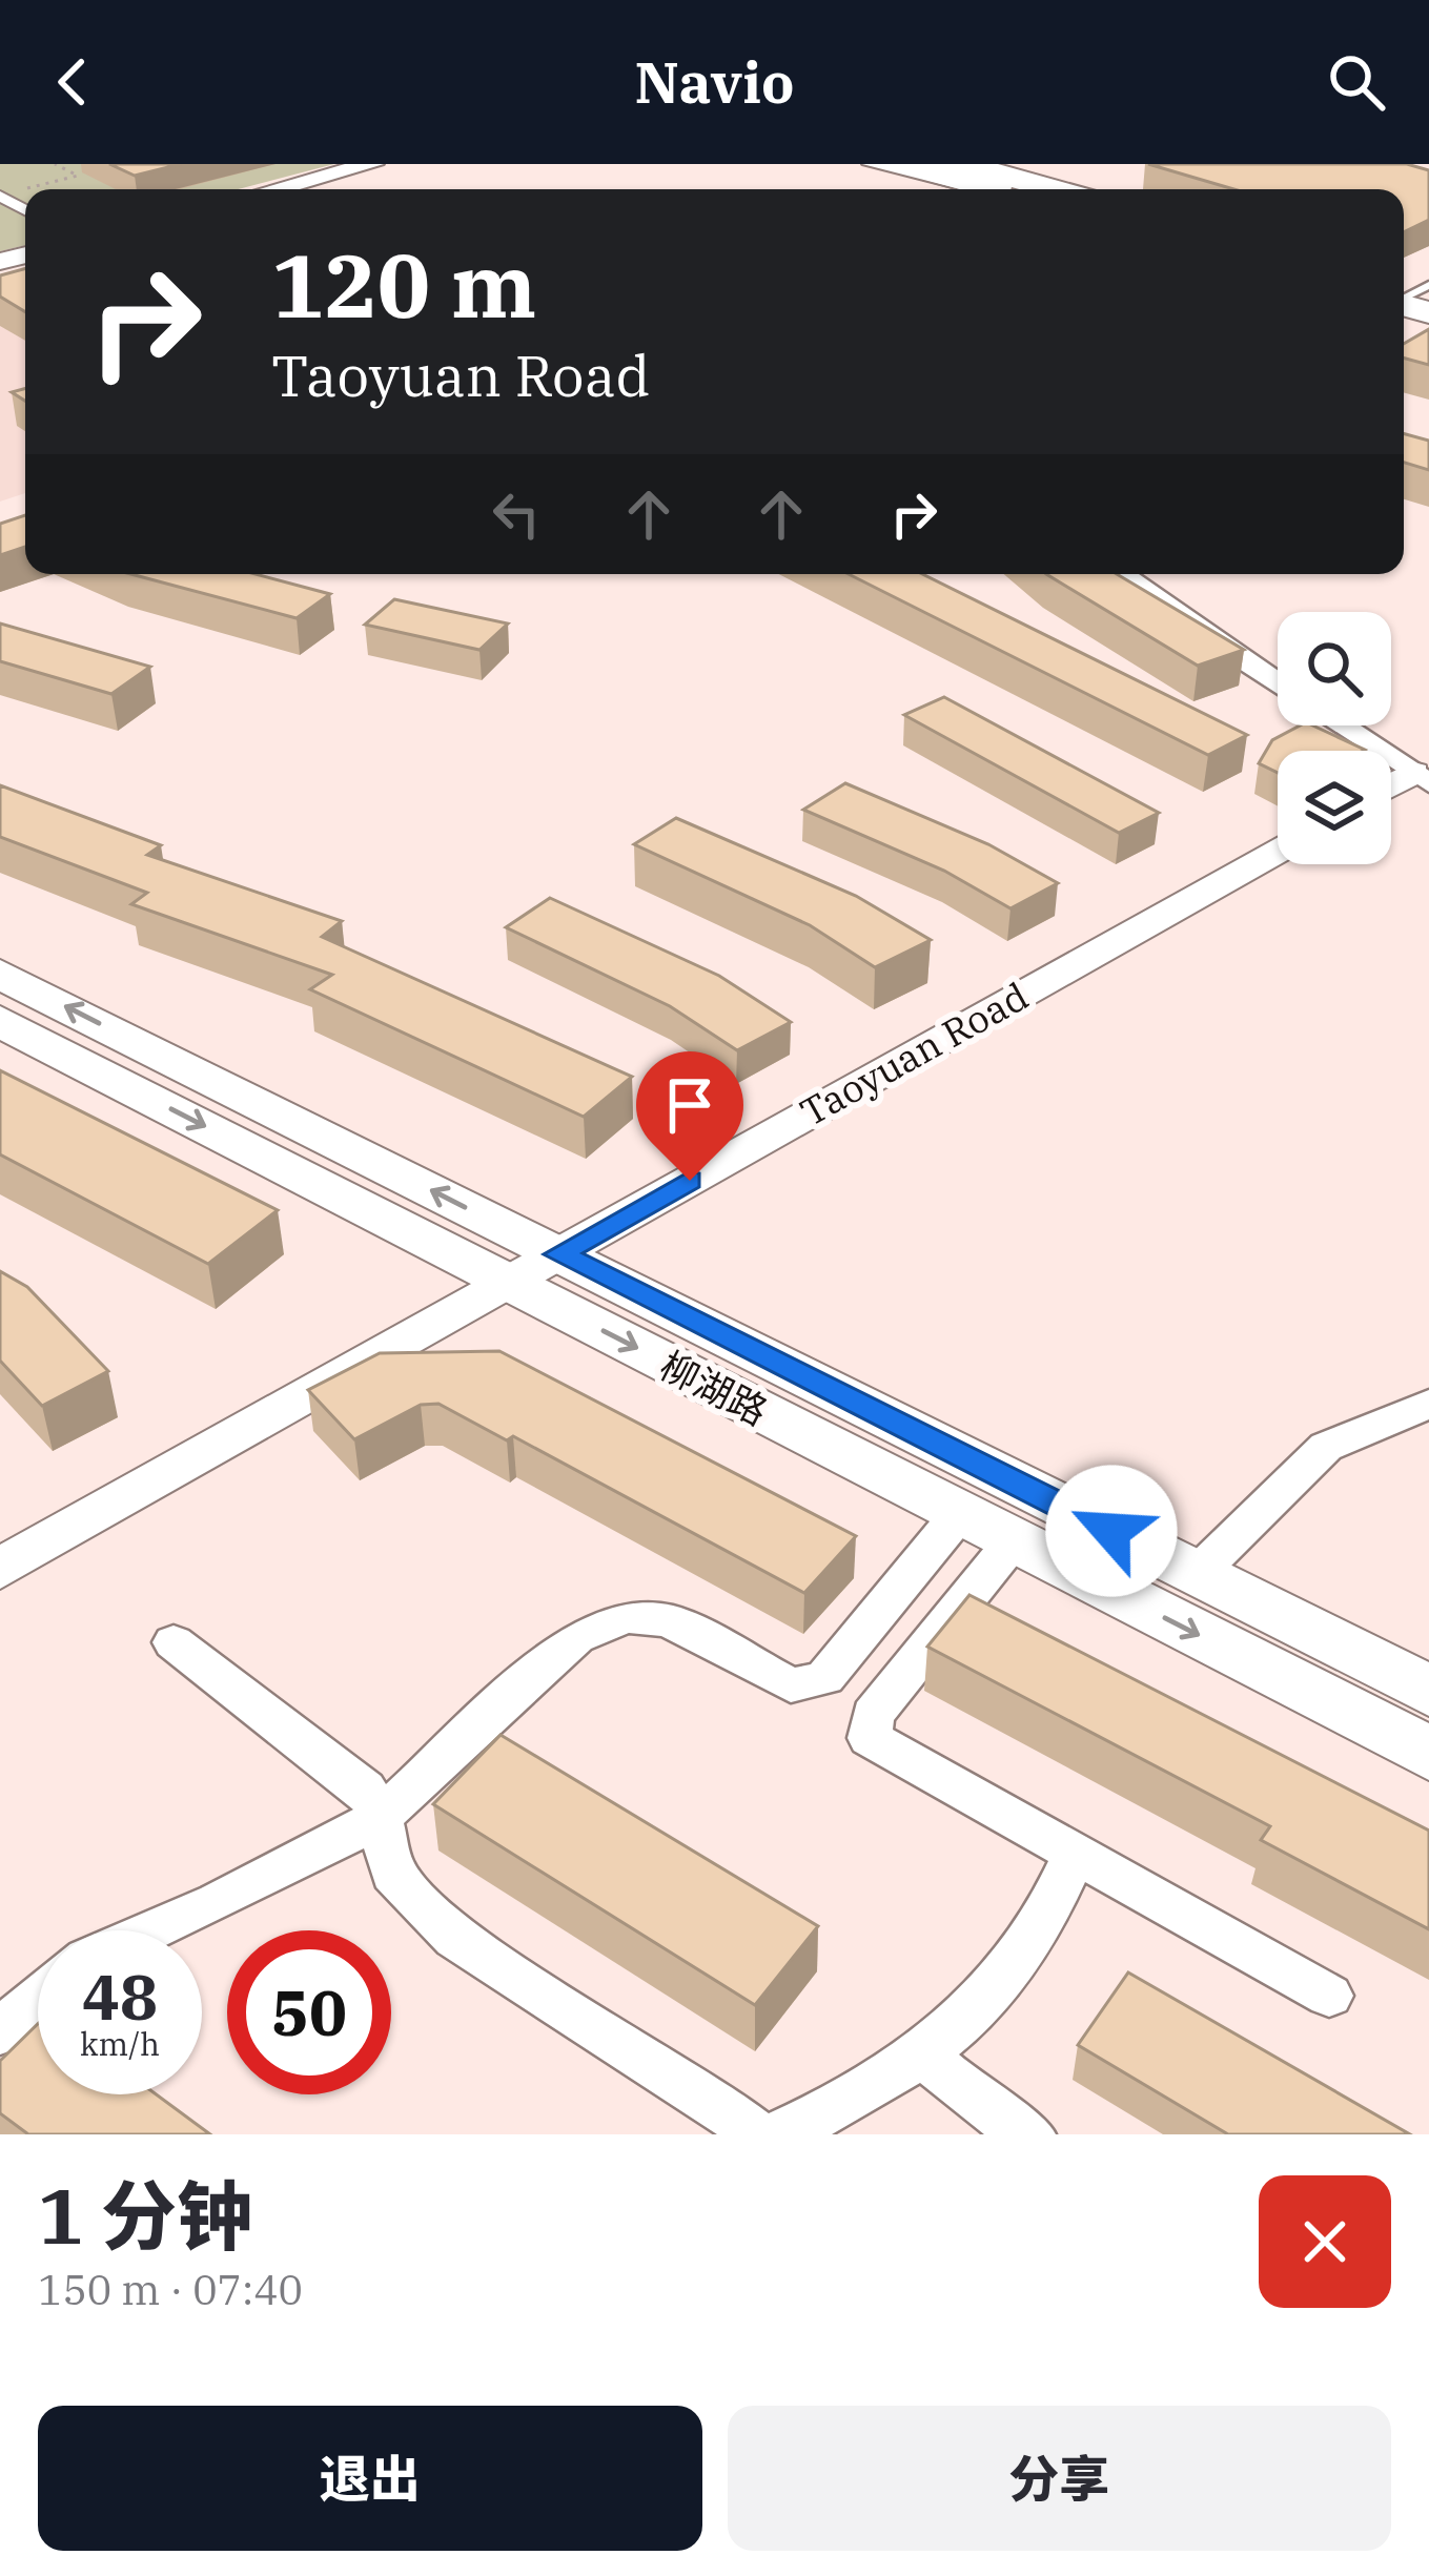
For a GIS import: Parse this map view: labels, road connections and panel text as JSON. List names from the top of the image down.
{
  "streets": {
    "main road": ["柳湖路"],
    "street": ["Taoyuan Road"]
  },
  "crossings": [
    ["Taoyuan Road", "柳湖路"]
  ],
  "page": {
    "header": "Navio",
    "turn": ["120 m", "Taoyuan Road"],
    "speed": "48 km/h",
    "limit": "50",
    "heading": ["1 分钟", "150 m · 07:40"],
    "buttons": ["退出", "分享"]
  }
}
